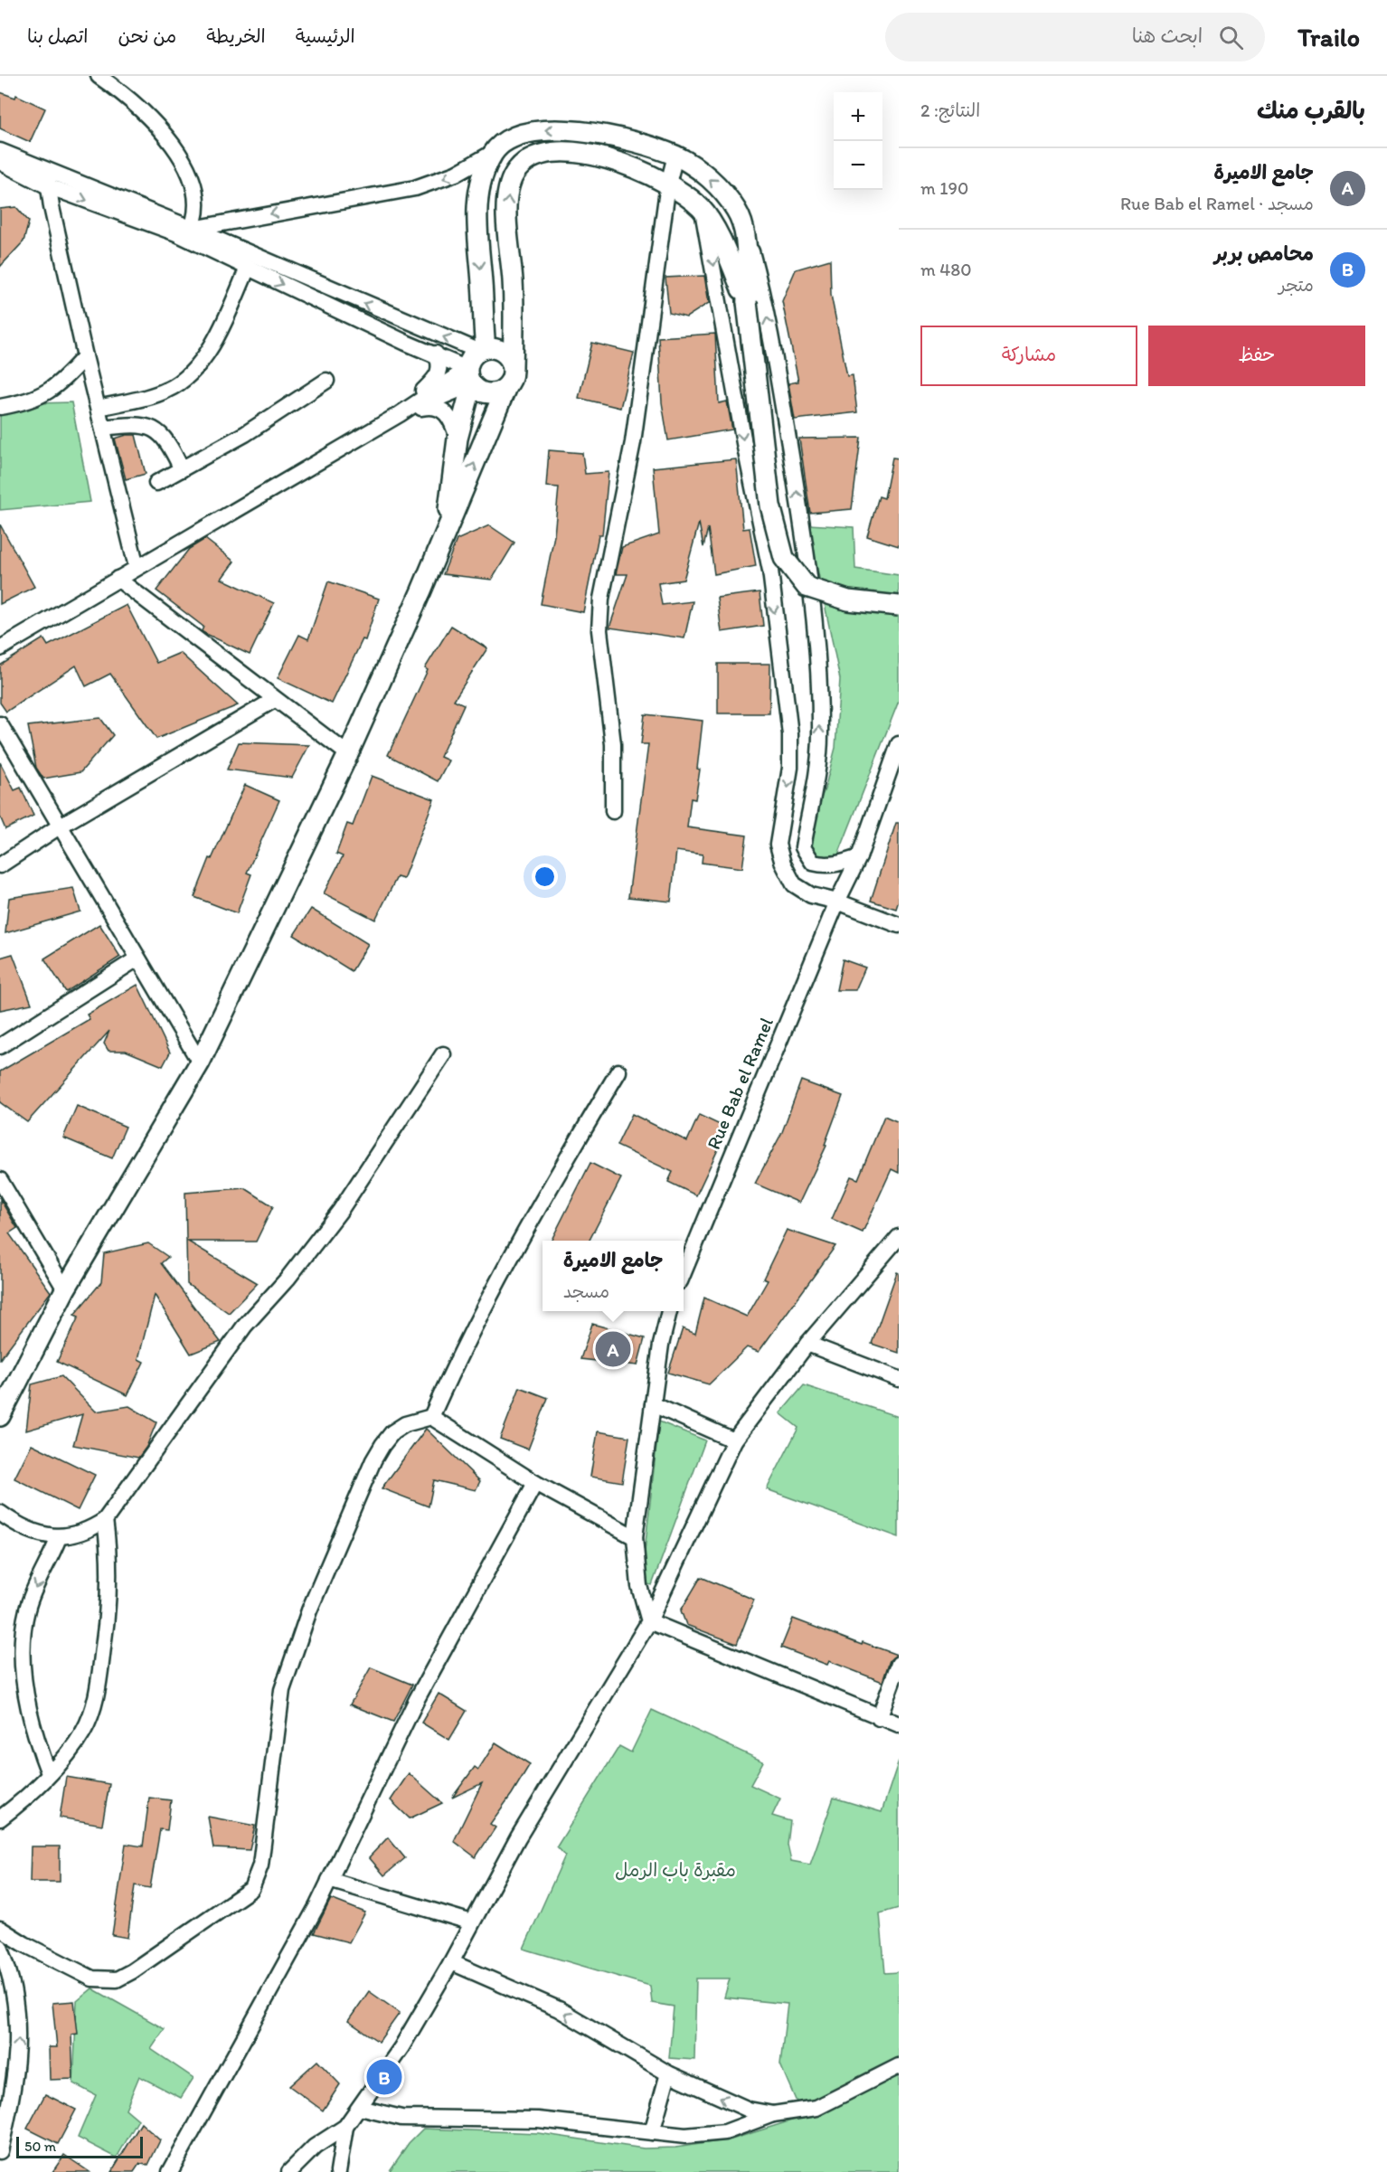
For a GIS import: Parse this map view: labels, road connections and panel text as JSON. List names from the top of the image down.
{
  "streets": {
    "street": ["Rue Bab el Ramel"]
  },
  "parks": ["مقبرة باب الرمل"],
  "scale_bar": "50 m",
  "page": {
    "header": "Trailo",
    "search": "ابحث هنا",
    "nav": [
      "الرئيسية",
      "الخريطة",
      "من نحن",
      "اتصل بنا"
    ],
    "heading": ["بالقرب منك", "النتائج: 2"],
    "map_buttons": ["+", "−"],
    "list": [
      {
        "mark": "A",
        "name": "جامع الاميرة",
        "note": "مسجد · Rue Bab el Ramel",
        "value": "190 m"
      },
      {
        "mark": "B",
        "name": "محامص بربر",
        "note": "متجر",
        "value": "480 m"
      }
    ],
    "buttons": ["حفظ", "مشاركة"],
    "popup": ["جامع الاميرة", "مسجد"],
    "pins": ["A", "B"],
    "scale": "50 m"
  }
}
